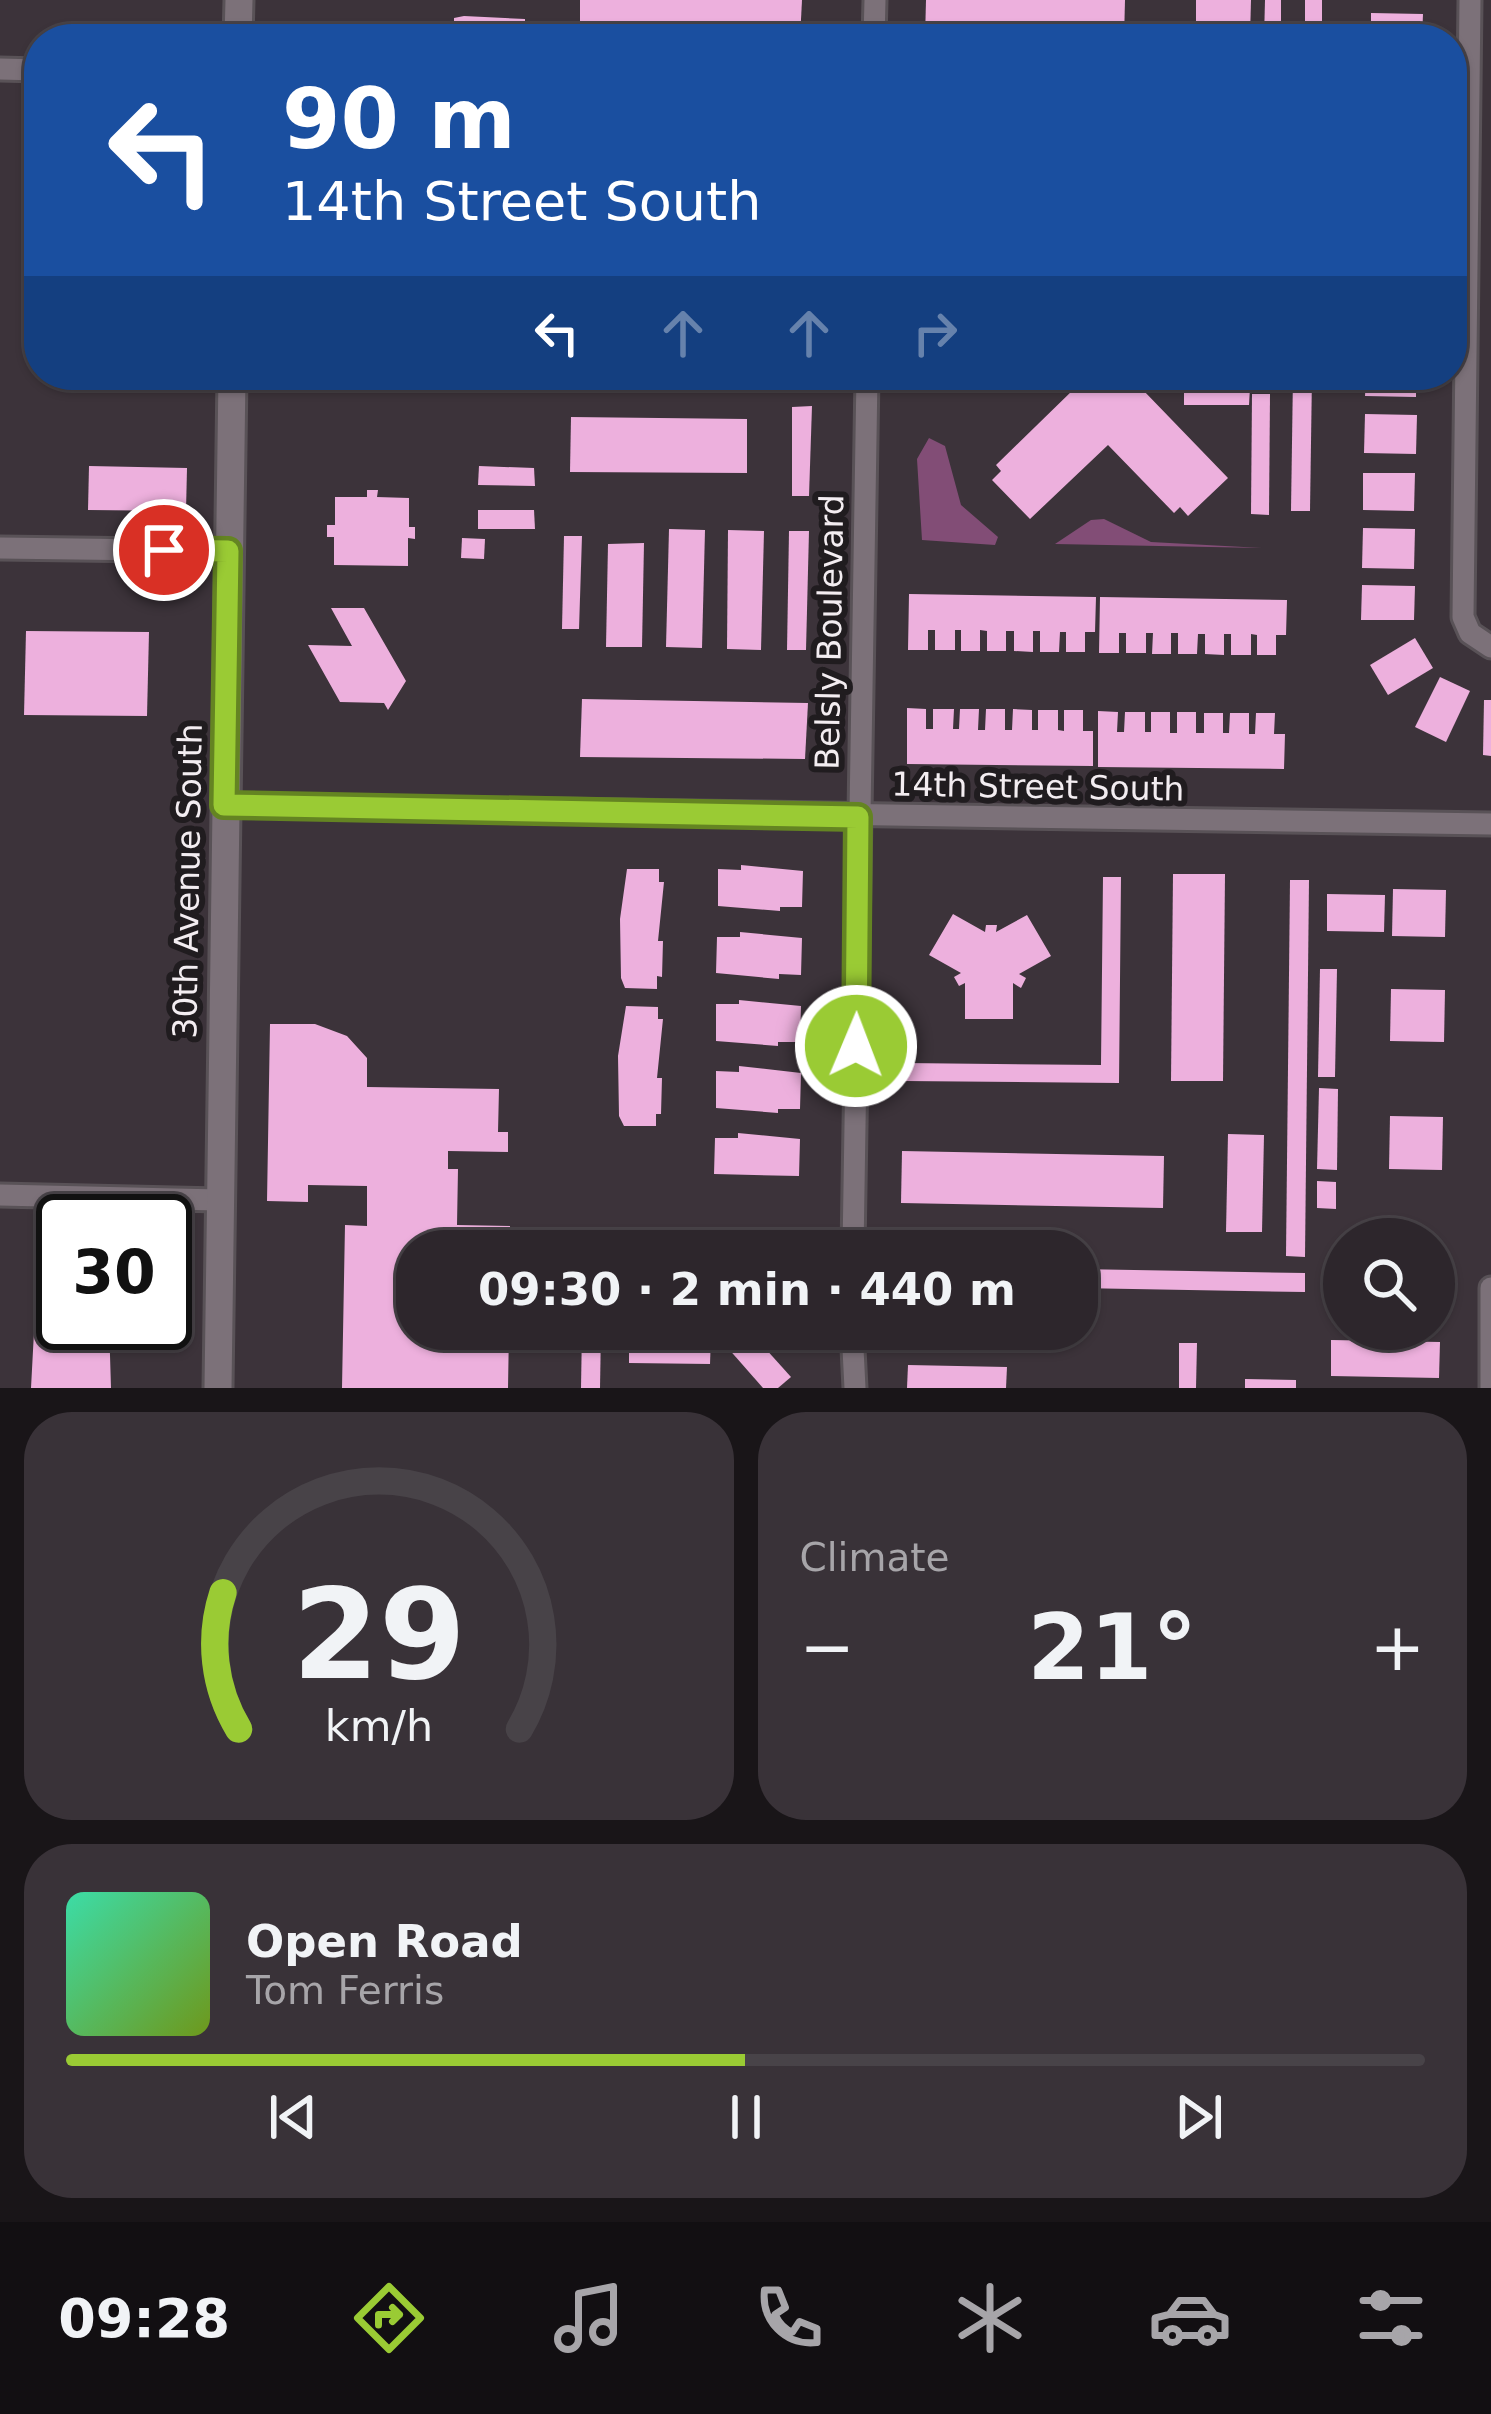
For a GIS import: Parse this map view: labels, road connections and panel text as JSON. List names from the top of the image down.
{
  "streets": {
    "street": ["Belsly Boulevard", "14th Street South", "30th Avenue South"]
  },
  "crossings": [
    ["Belsly Boulevard", "14th Street South"],
    ["14th Street South", "30th Avenue South"]
  ],
  "page": {
    "turn": ["90 m", "14th Street South"],
    "limit": "30",
    "trip": "09:30 · 2 min · 440 m",
    "tile": "Climate",
    "heat": ["−", "21°", "+"],
    "song": ["Open Road", "Tom Ferris"],
    "tabs": "09:28",
    "gauge": ["29", "km/h"]
  }
}
